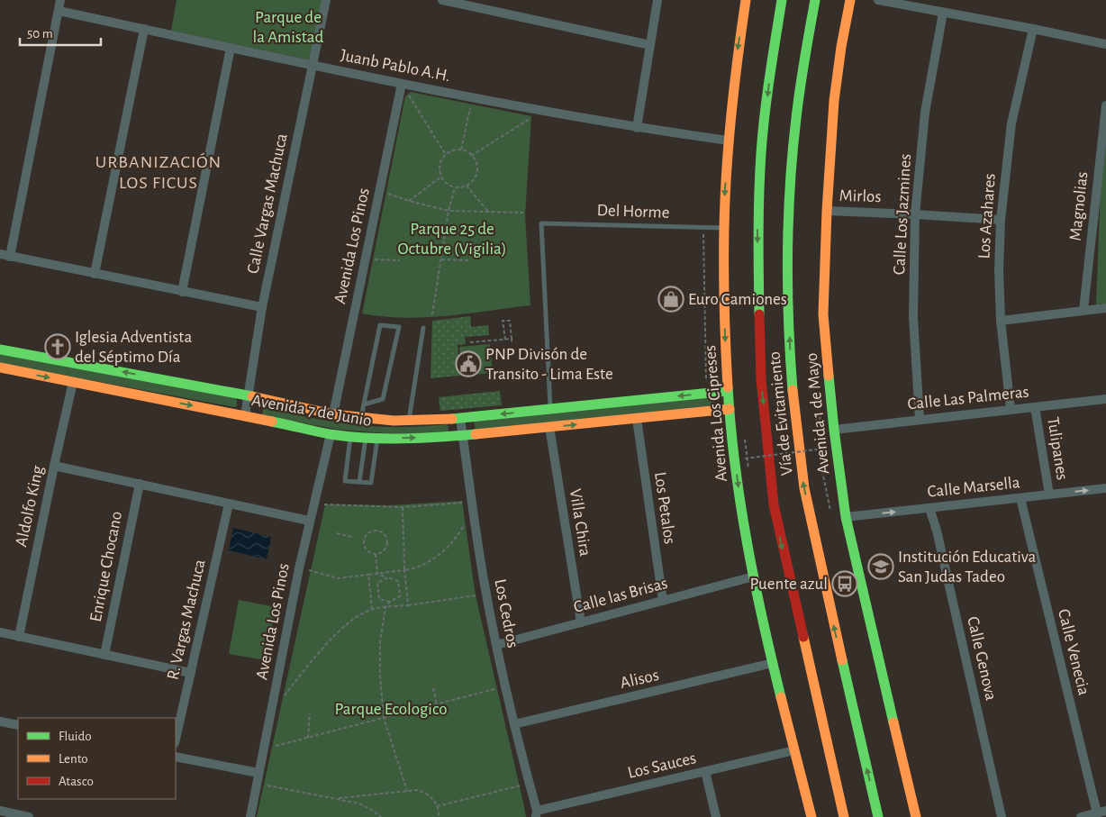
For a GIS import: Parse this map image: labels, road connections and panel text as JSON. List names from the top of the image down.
{
  "streets": {
    "main road": [
      "Avenida 7 de Junio",
      "Avenida Los Cipreses",
      "Vía de Evitamiento",
      "Avenida 1 de Mayo"
    ],
    "street": [
      "Juanb Pablo A.H.",
      "Mirlos",
      "Calle Vargas Machuca",
      "Magnolias",
      "Calle Los Jazmines",
      "Los Azahares",
      "Avenida Los Pinos",
      "Calle Las Palmeras",
      "Tulipanes",
      "Calle Marsella",
      "Aldolfo King",
      "Los Petalos",
      "Villa Chira",
      "Enrique Chocano",
      "Calle las Brisas",
      "Los Cedros",
      "R. Vargas Machuca",
      "Calle Venecia",
      "Calle Genova",
      "Alisos",
      "Los Sauces"
    ],
    "lane": ["Del Horme"]
  },
  "crossings": [
    ["Juanb Pablo A.H.", "Calle Vargas Machuca"],
    ["Juanb Pablo A.H.", "Avenida Los Pinos"],
    ["Juanb Pablo A.H.", "Avenida Los Cipreses"],
    ["Mirlos", "Calle Los Jazmines"],
    ["Mirlos", "Los Azahares"],
    ["Mirlos", "Avenida 1 de Mayo"],
    ["Calle Vargas Machuca", "Avenida 7 de Junio"],
    ["Del Horme", "Avenida 7 de Junio"],
    ["Del Horme", "Avenida Los Cipreses"],
    ["Calle Los Jazmines", "Calle Las Palmeras"],
    ["Los Azahares", "Calle Las Palmeras"],
    ["Avenida Los Pinos", "Avenida 7 de Junio"],
    ["Calle Las Palmeras", "Avenida 1 de Mayo"],
    ["Calle Las Palmeras", "Tulipanes"],
    ["Avenida 7 de Junio", "Avenida Los Cipreses"],
    ["Avenida 7 de Junio", "Aldolfo King"],
    ["Avenida 7 de Junio", "Los Petalos"],
    ["Avenida 7 de Junio", "Villa Chira"],
    ["Avenida 7 de Junio", "Los Cedros"],
    ["Avenida Los Cipreses", "Calle las Brisas"],
    ["Avenida Los Cipreses", "Alisos"],
    ["Avenida Los Cipreses", "Los Sauces"],
    ["Avenida 1 de Mayo", "Calle Marsella"],
    ["Tulipanes", "Calle Marsella"],
    ["Calle Marsella", "Calle Venecia"],
    ["Calle Marsella", "Calle Genova"],
    ["Los Petalos", "Calle las Brisas"],
    ["Villa Chira", "Calle las Brisas"],
    ["Calle las Brisas", "Los Cedros"],
    ["Los Cedros", "Alisos"],
    ["Los Cedros", "Los Sauces"]
  ],
  "one_way": ["Avenida Los Cipreses", "Calle Marsella"],
  "districts": ["URBANIZACIÓN LOS FICUS"],
  "parks": ["Parque de la Amistad", "Parque 25 de Octubre (Vigilia)", "Parque Ecologico"],
  "places": {
    "shop": ["Euro Camiones"],
    "church": ["Iglesia Adventista del Séptimo Día"],
    "public building": ["PNP Divisón de Transito - Lima Este"],
    "school or university": ["Institución Educativa San Judas Tadeo"],
    "bus stop": ["Puente azul"]
  },
  "legend": ["Fluido", "Lento", "Atasco"],
  "scale_bar": "50 m"
}
